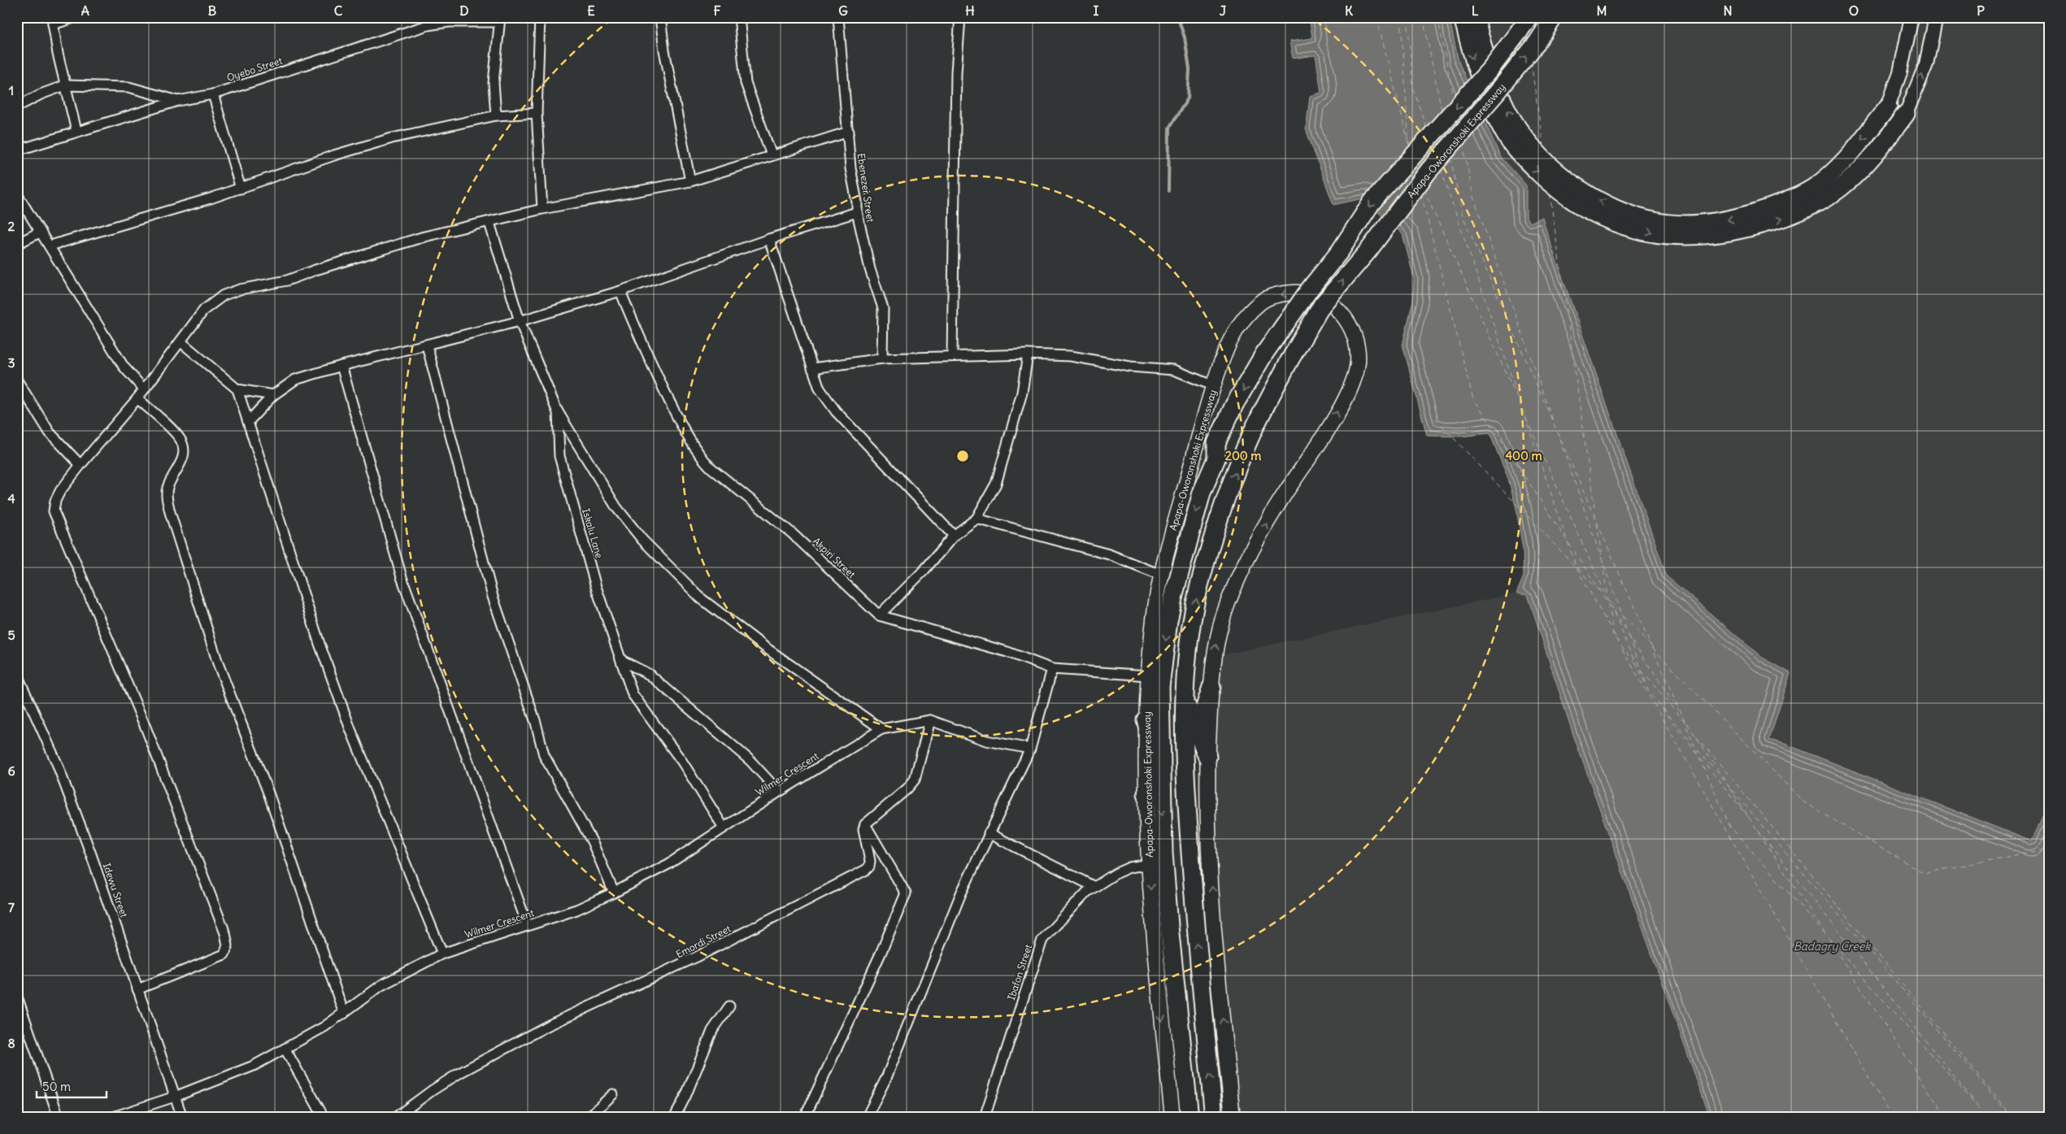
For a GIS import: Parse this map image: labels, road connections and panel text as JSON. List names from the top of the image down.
{
  "streets": {
    "highway": ["Apapa-Oworonshoki Expressway"],
    "street": [
      "Oyebo Street",
      "Ebenezer Street",
      "Iskalu Lane",
      "Akpiri Street",
      "Wilmer Crescent",
      "Idewu Street",
      "Emordi Street",
      "Ibafon Street"
    ]
  },
  "crossings": [
    ["Apapa-Oworonshoki Expressway", "Akpiri Street"],
    ["Apapa-Oworonshoki Expressway", "Ibafon Street"],
    ["Iskalu Lane", "Wilmer Crescent"],
    ["Wilmer Crescent", "Idewu Street"]
  ],
  "water": ["Badagry Creek"],
  "scale_bar": "50 m",
  "grid": {
    "columns": [
      "A",
      "B",
      "C",
      "D",
      "E",
      "F",
      "G",
      "H",
      "I",
      "J",
      "K",
      "L",
      "M",
      "N",
      "O",
      "P"
    ],
    "rows": [
      "1",
      "2",
      "3",
      "4",
      "5",
      "6",
      "7",
      "8"
    ]
  },
  "rings": ["200 m", "400 m"]
}
